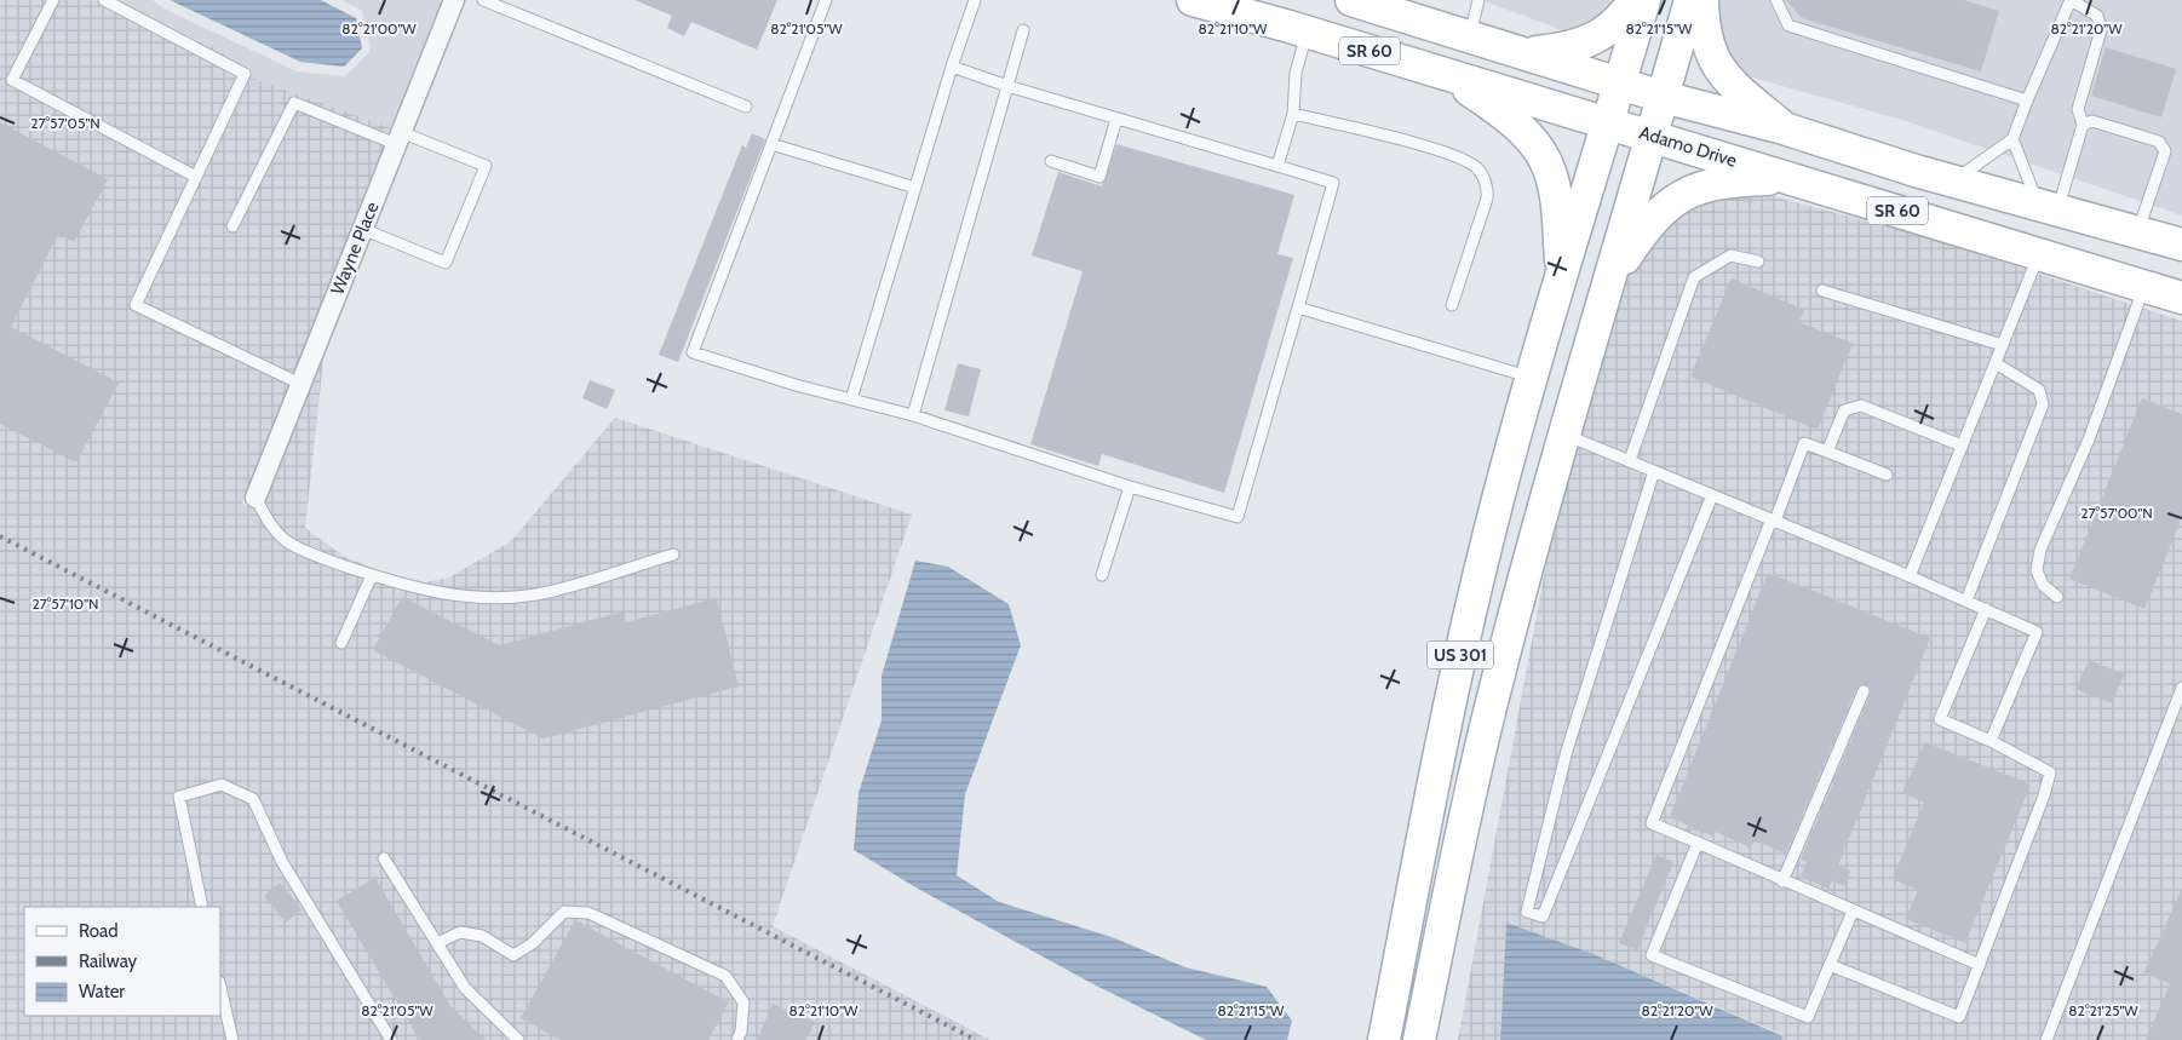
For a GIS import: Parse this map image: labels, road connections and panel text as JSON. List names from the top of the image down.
{
  "streets": {
    "main road": ["SR 60", "Adamo Drive", "US 301"],
    "street": ["Wayne Place"]
  },
  "crossings": [
    ["SR 60", "US 301"],
    ["Adamo Drive", "US 301"]
  ],
  "legend": ["Road", "Railway", "Water"],
  "coordinates": [
    "82°21'05\"W",
    "82°21'10\"W",
    "82°21'15\"W",
    "82°21'20\"W",
    "82°21'00\"W",
    "27°57'05\"N",
    "27°57'00\"N",
    "27°57'10\"N",
    "82°21'25\"W"
  ]
}
